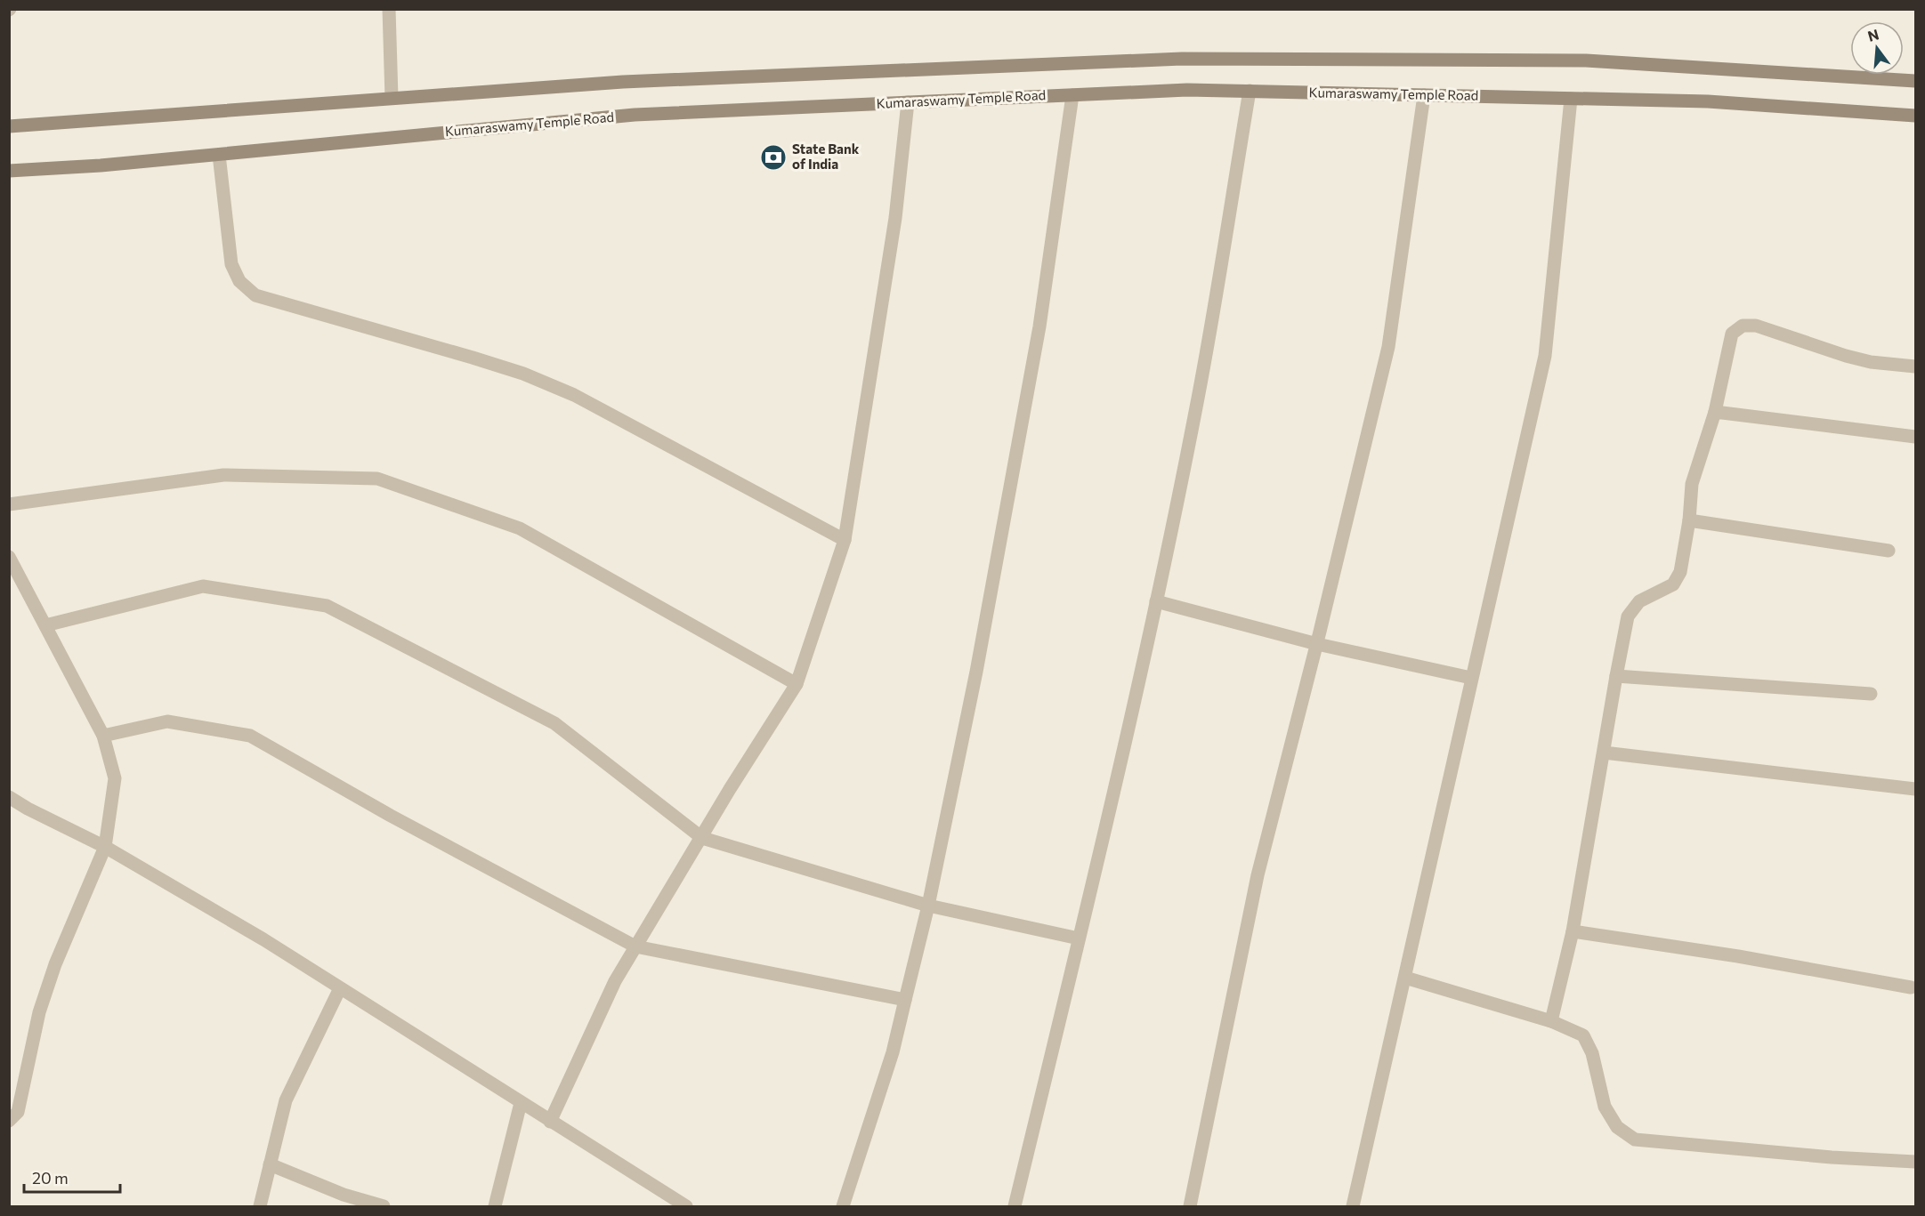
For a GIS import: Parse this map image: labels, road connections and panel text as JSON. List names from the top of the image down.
{
  "streets": {
    "main road": ["Kumaraswamy Temple Road"]
  },
  "places": {
    "bank": ["State Bank of India"]
  },
  "scale_bar": "20 m",
  "north": "top"
}
